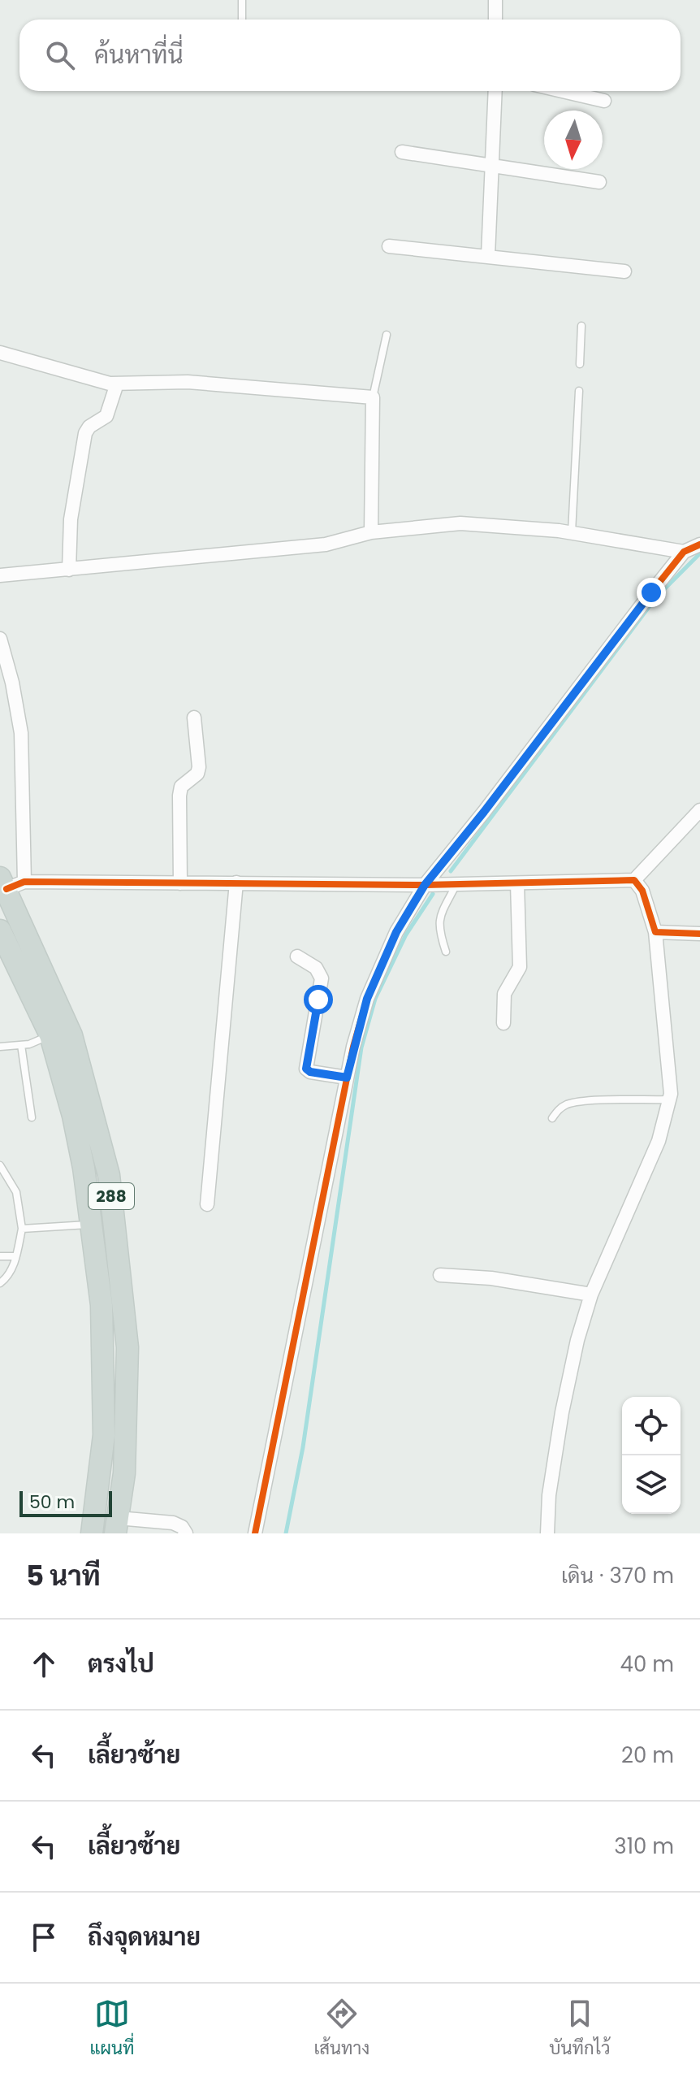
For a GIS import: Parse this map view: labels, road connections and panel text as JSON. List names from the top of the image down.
{
  "streets": {
    "main road": ["288"]
  },
  "scale_bar": "50 m",
  "north": "bottom",
  "page": {
    "search": "ค้นหาที่นี่",
    "scale": "50 m",
    "heading": ["5 นาที", "เดิน · 370 m"],
    "list": [
      ["ตรงไป", "40 m"],
      ["เลี้ยวซ้าย", "20 m"],
      ["เลี้ยวซ้าย", "310 m"],
      "ถึงจุดหมาย"
    ],
    "nav": ["แผนที่", "เส้นทาง", "บันทึกไว้"]
  }
}
